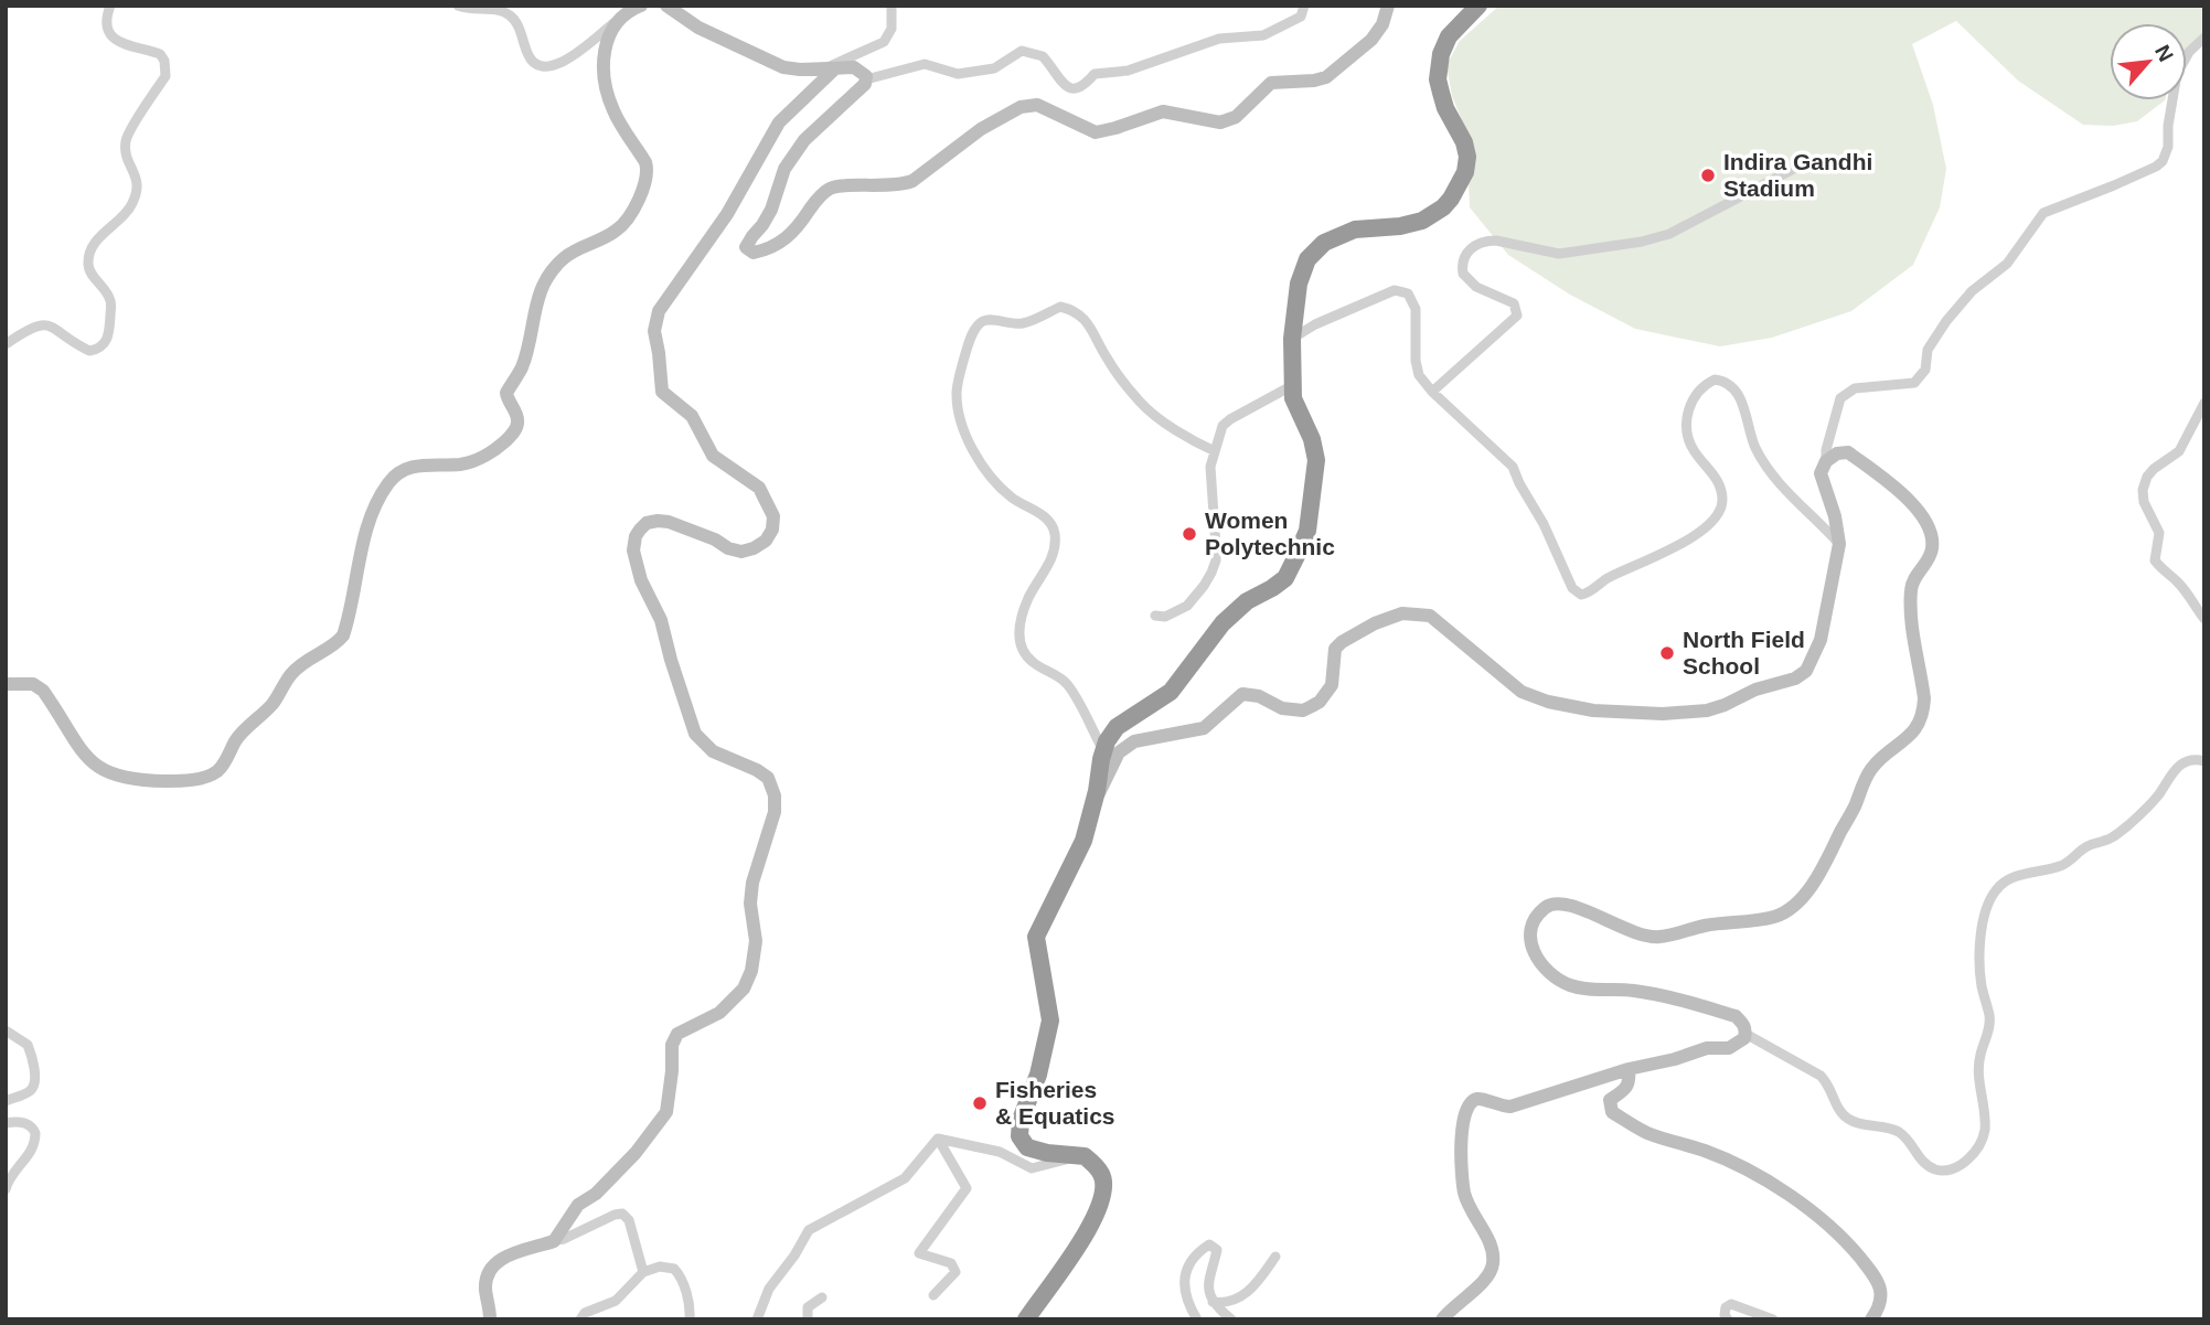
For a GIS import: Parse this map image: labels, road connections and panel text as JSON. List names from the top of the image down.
{
  "places": [
    "Indira Gandhi Stadium",
    "Women Polytechnic",
    "North Field School",
    "Fisheries & Equatics"
  ],
  "north": "top right"
}
